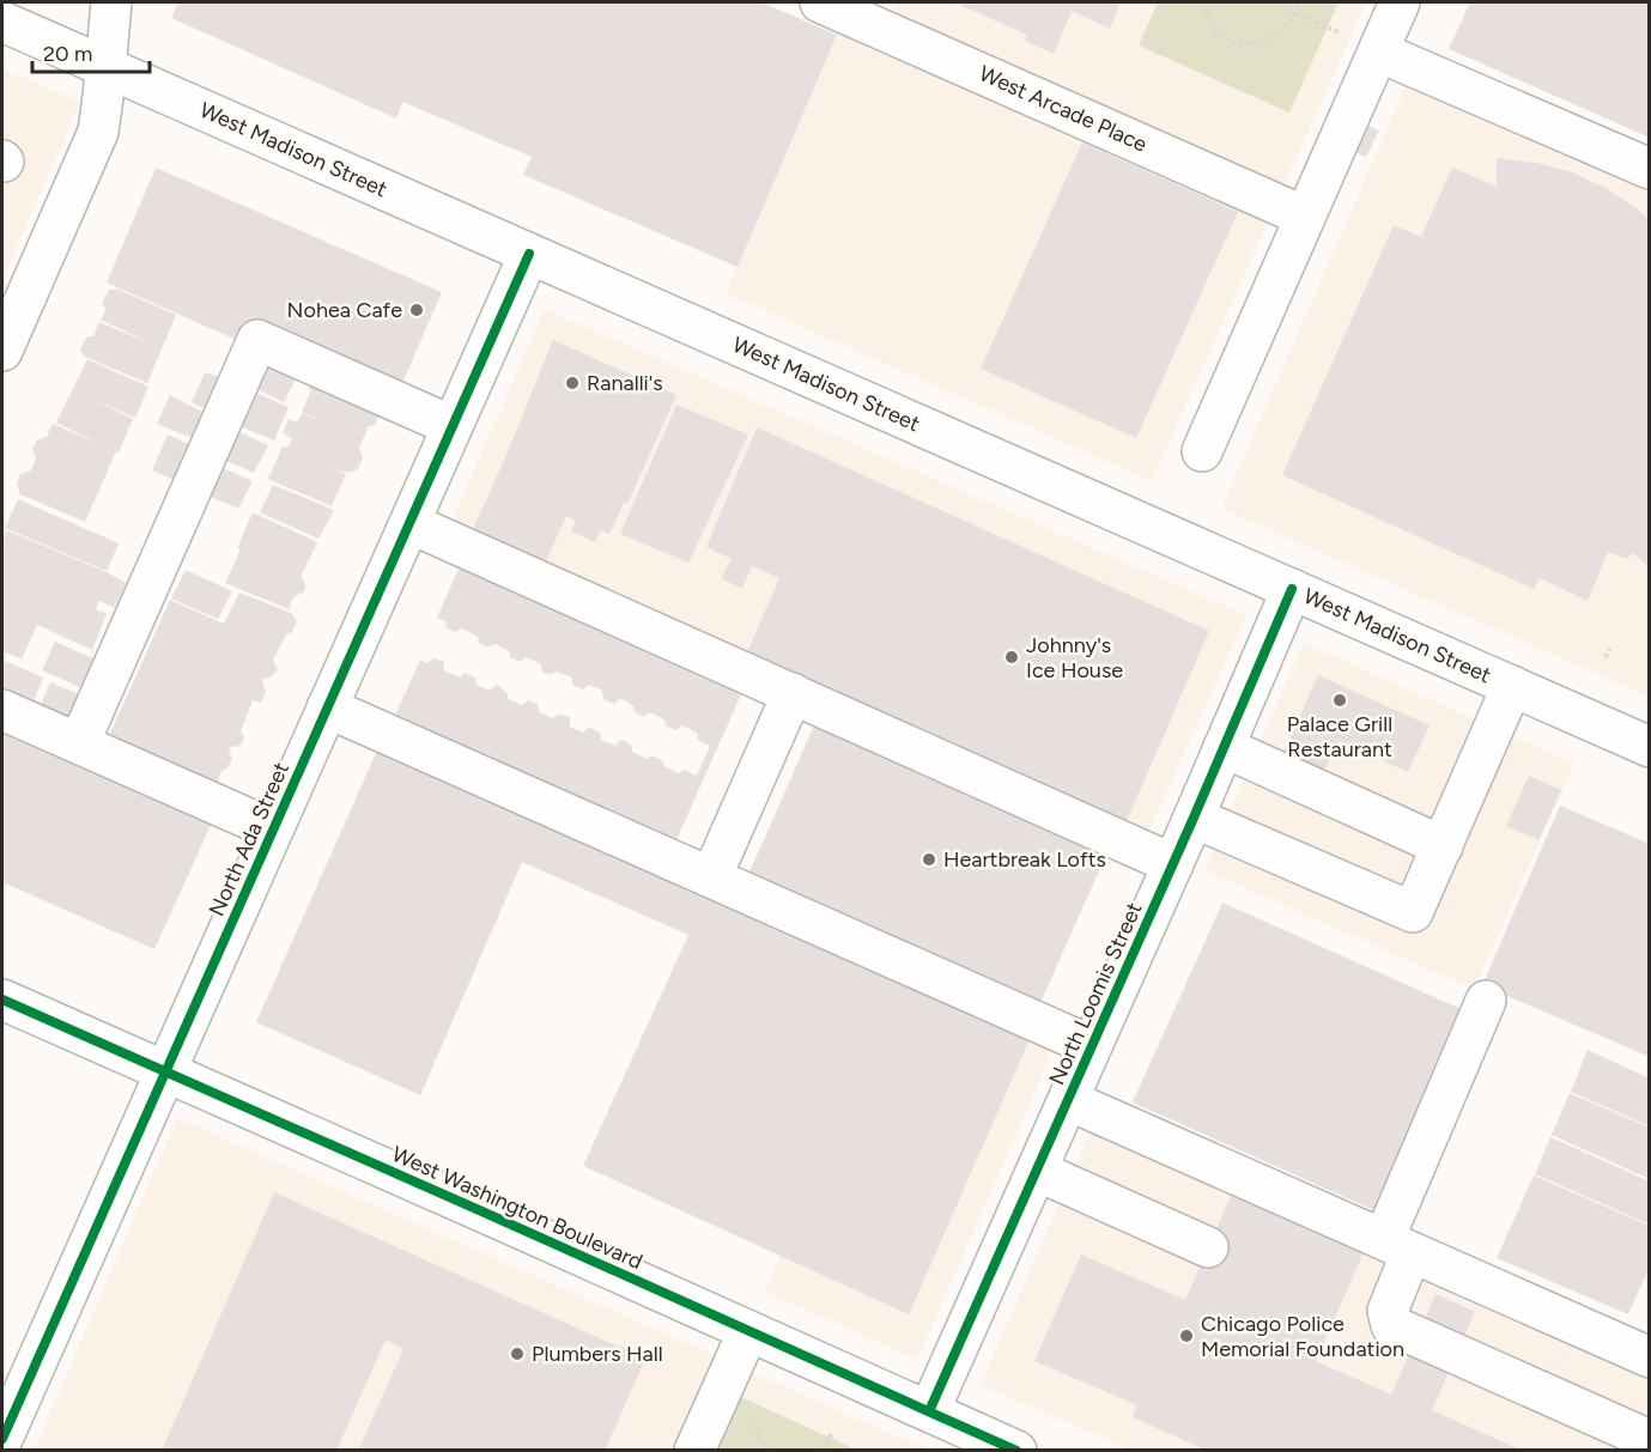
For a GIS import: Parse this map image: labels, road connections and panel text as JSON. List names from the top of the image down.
{
  "streets": {
    "street": [
      "West Arcade Place",
      "West Madison Street",
      "North Ada Street",
      "North Loomis Street",
      "West Washington Boulevard"
    ]
  },
  "crossings": [
    ["West Madison Street", "North Ada Street"],
    ["West Madison Street", "North Loomis Street"],
    ["North Ada Street", "West Washington Boulevard"],
    ["North Loomis Street", "West Washington Boulevard"]
  ],
  "places": [
    "Nohea Cafe",
    "Ranalli's",
    "Johnny's Ice House",
    "Palace Grill Restaurant",
    "Heartbreak Lofts",
    "Chicago Police Memorial Foundation",
    "Plumbers Hall"
  ],
  "scale_bar": "20 m"
}
